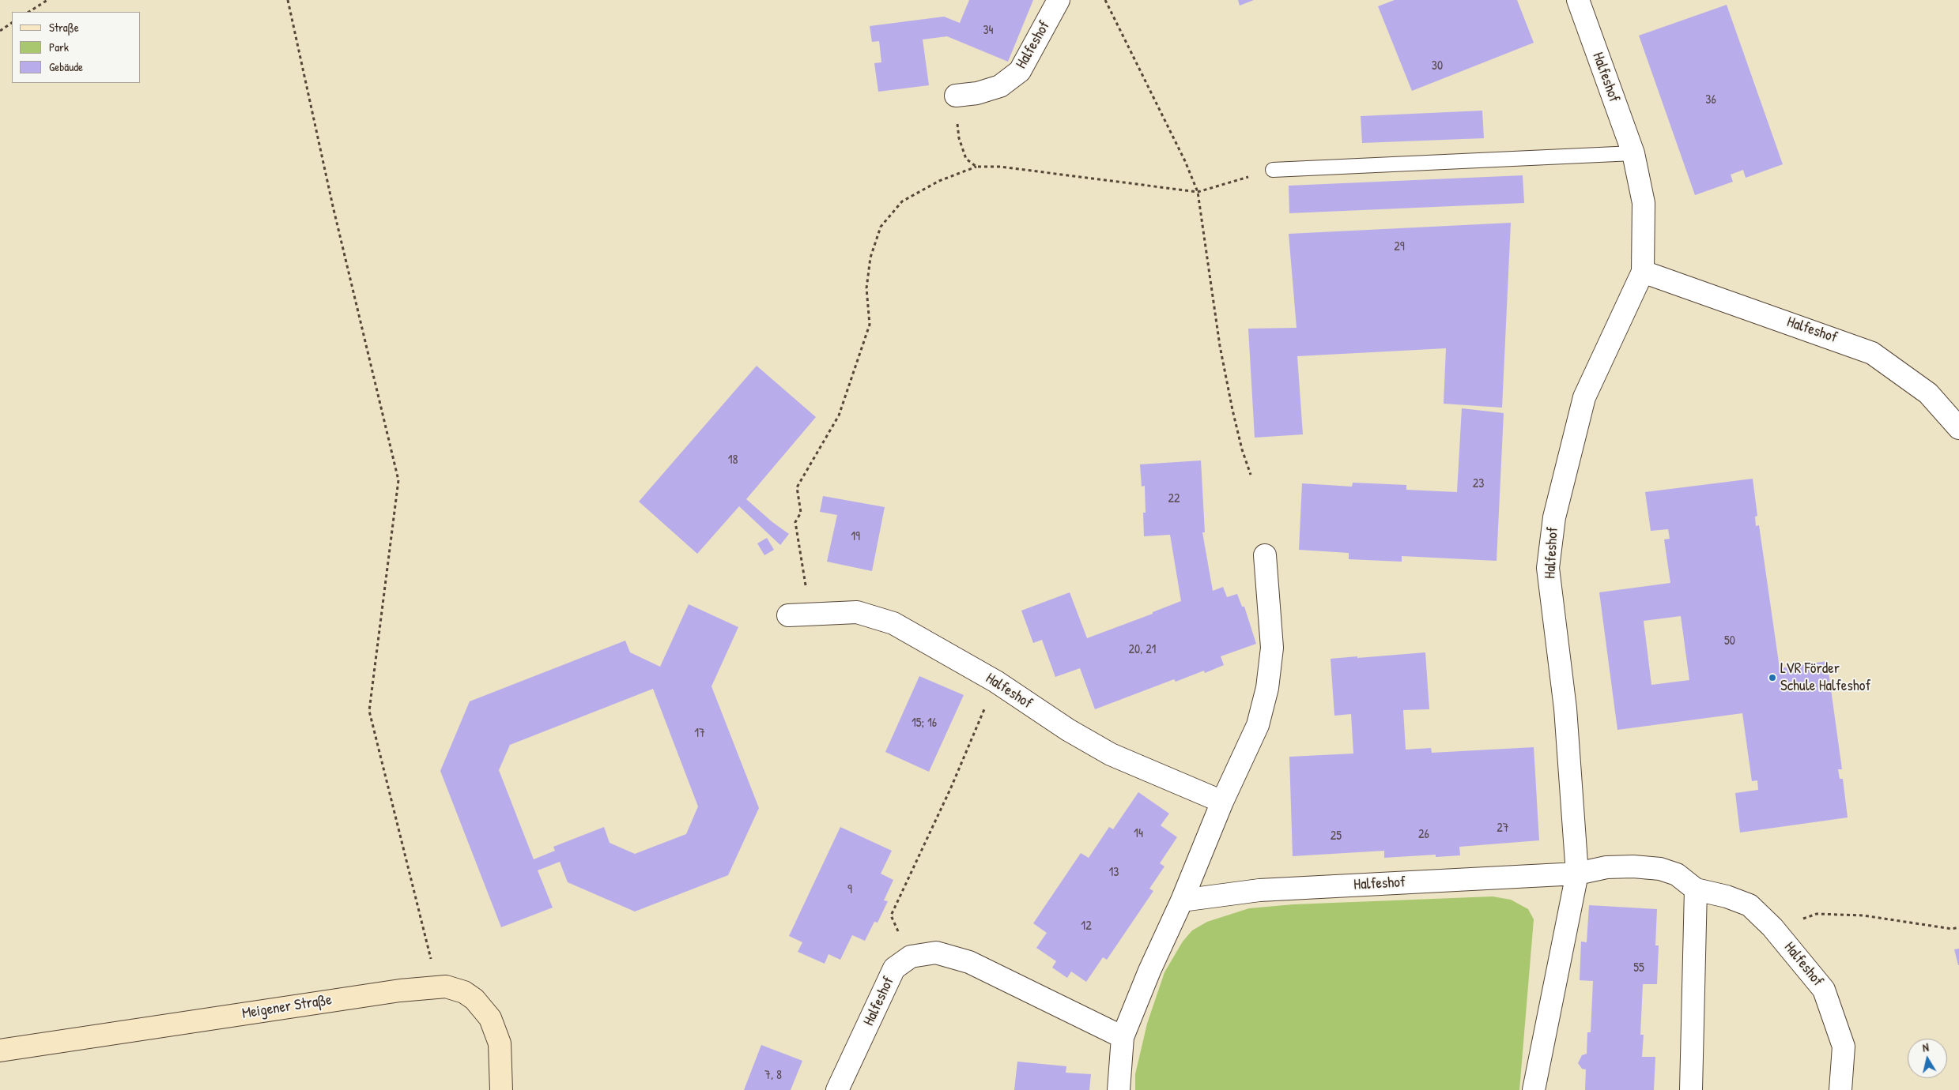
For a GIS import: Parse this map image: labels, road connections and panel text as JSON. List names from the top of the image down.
{
  "streets": {
    "street": ["Halfeshof", "Meigener Straße"]
  },
  "places": ["LVR Förder Schule Halfeshof"],
  "house_numbers": [
    "34",
    "30",
    "36",
    "29",
    "18",
    "23",
    "22",
    "19",
    "50",
    "20, 21",
    "15; 16",
    "17",
    "27",
    "14",
    "26",
    "25",
    "13",
    "9",
    "12",
    "55",
    "7, 8"
  ],
  "legend": ["Straße", "Park", "Gebäude"],
  "north": "top"
}
